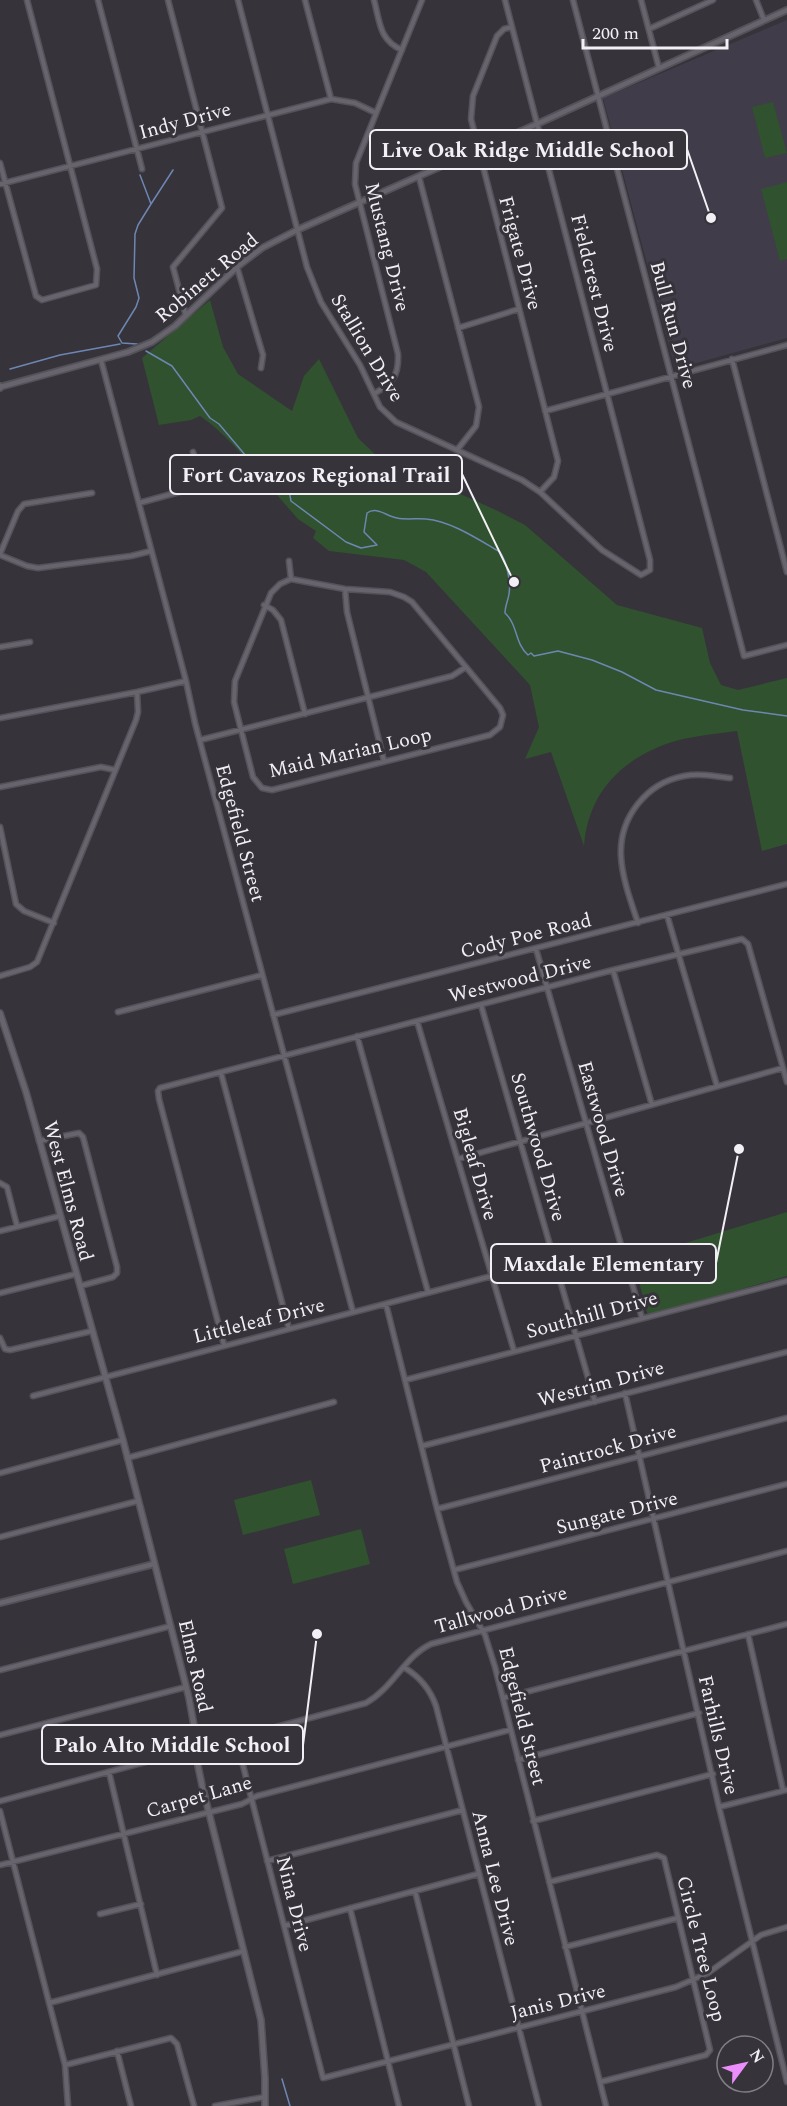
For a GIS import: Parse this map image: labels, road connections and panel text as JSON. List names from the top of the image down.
{
  "streets": {
    "main road": ["West Elms Road", "Elms Road"],
    "street": [
      "Indy Drive",
      "Mustang Drive",
      "Frigate Drive",
      "Robinett Road",
      "Fieldcrest Drive",
      "Bull Run Drive",
      "Stallion Drive",
      "Maid Marian Loop",
      "Edgefield Street",
      "Cody Poe Road",
      "Westwood Drive",
      "Eastwood Drive",
      "Southwood Drive",
      "Bigleaf Drive",
      "Southhill Drive",
      "Littleleaf Drive",
      "Westrim Drive",
      "Paintrock Drive",
      "Sungate Drive",
      "Tallwood Drive",
      "Farhills Drive",
      "Carpet Lane",
      "Anna Lee Drive",
      "Nina Drive",
      "Circle Tree Loop",
      "Janis Drive"
    ]
  },
  "crossings": [
    ["Indy Drive", "Mustang Drive"],
    ["Indy Drive", "Stallion Drive"],
    ["Mustang Drive", "Robinett Road"],
    ["Mustang Drive", "Stallion Drive"],
    ["Frigate Drive", "Robinett Road"],
    ["Frigate Drive", "Fieldcrest Drive"],
    ["Frigate Drive", "Stallion Drive"],
    ["Robinett Road", "Fieldcrest Drive"],
    ["Robinett Road", "Bull Run Drive"],
    ["Robinett Road", "Stallion Drive"],
    ["Robinett Road", "Edgefield Street"],
    ["Fieldcrest Drive", "Stallion Drive"],
    ["Edgefield Street", "Cody Poe Road"],
    ["Edgefield Street", "Westwood Drive"],
    ["Edgefield Street", "Southhill Drive"],
    ["Edgefield Street", "Littleleaf Drive"],
    ["Edgefield Street", "Westrim Drive"],
    ["Edgefield Street", "Paintrock Drive"],
    ["Edgefield Street", "Sungate Drive"],
    ["Edgefield Street", "Tallwood Drive"],
    ["Edgefield Street", "Carpet Lane"],
    ["Edgefield Street", "Circle Tree Loop"],
    ["Edgefield Street", "Janis Drive"],
    ["Cody Poe Road", "Eastwood Drive"],
    ["Westwood Drive", "Eastwood Drive"],
    ["Westwood Drive", "Southwood Drive"],
    ["Westwood Drive", "Bigleaf Drive"],
    ["Westwood Drive", "Littleleaf Drive"],
    ["Eastwood Drive", "Southhill Drive"],
    ["Southwood Drive", "Southhill Drive"],
    ["Southwood Drive", "Westrim Drive"],
    ["Bigleaf Drive", "Southhill Drive"],
    ["Bigleaf Drive", "Littleleaf Drive"],
    ["West Elms Road", "Littleleaf Drive"],
    ["West Elms Road", "Elms Road"],
    ["Littleleaf Drive", "Elms Road"],
    ["Westrim Drive", "Farhills Drive"],
    ["Paintrock Drive", "Farhills Drive"],
    ["Sungate Drive", "Farhills Drive"],
    ["Tallwood Drive", "Elms Road"],
    ["Tallwood Drive", "Farhills Drive"],
    ["Tallwood Drive", "Anna Lee Drive"],
    ["Tallwood Drive", "Nina Drive"],
    ["Elms Road", "Carpet Lane"],
    ["Farhills Drive", "Janis Drive"],
    ["Carpet Lane", "Anna Lee Drive"],
    ["Carpet Lane", "Nina Drive"],
    ["Anna Lee Drive", "Janis Drive"],
    ["Nina Drive", "Janis Drive"],
    ["Circle Tree Loop", "Janis Drive"]
  ],
  "places": [
    "Live Oak Ridge Middle School",
    "Fort Cavazos Regional Trail",
    "Maxdale Elementary",
    "Palo Alto Middle School"
  ],
  "scale_bar": "200 m",
  "north": "top right"
}
